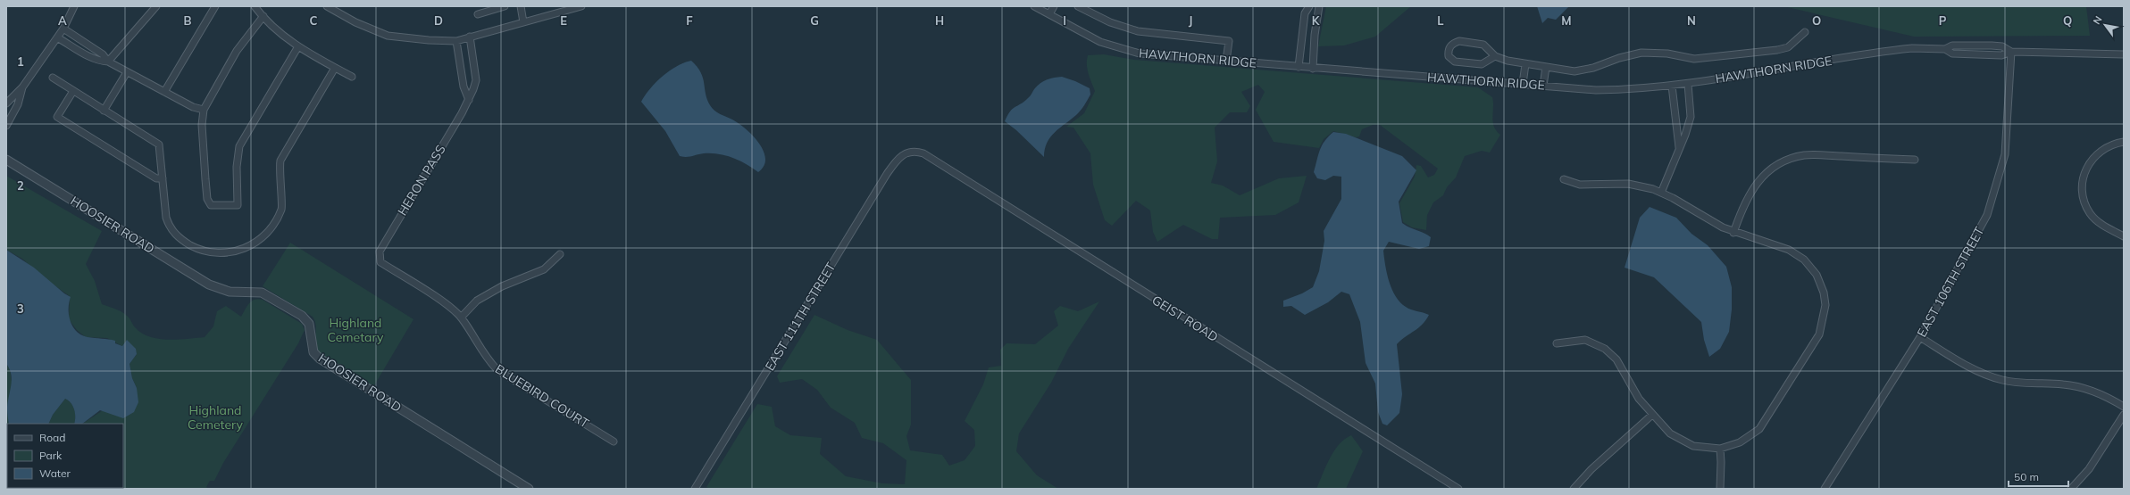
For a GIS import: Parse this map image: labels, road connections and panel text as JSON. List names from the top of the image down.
{
  "streets": {
    "street": [
      "HAWTHORN RIDGE",
      "HERON PASS",
      "HOOSIER ROAD",
      "EAST 106TH STREET",
      "EAST 111TH STREET",
      "GEIST ROAD",
      "BLUEBIRD COURT"
    ]
  },
  "crossings": [
    ["HAWTHORN RIDGE", "EAST 106TH STREET"],
    ["HERON PASS", "BLUEBIRD COURT"],
    ["EAST 111TH STREET", "GEIST ROAD"]
  ],
  "parks": ["Highland Cemetary", "Highland Cemetery"],
  "legend": ["Road", "Park", "Water"],
  "scale_bar": "50 m",
  "north": "top left",
  "grid": {
    "columns": [
      "A",
      "B",
      "C",
      "D",
      "E",
      "F",
      "G",
      "H",
      "I",
      "J",
      "K",
      "L",
      "M",
      "N",
      "O",
      "P",
      "Q"
    ],
    "rows": ["1", "2", "3"]
  }
}
